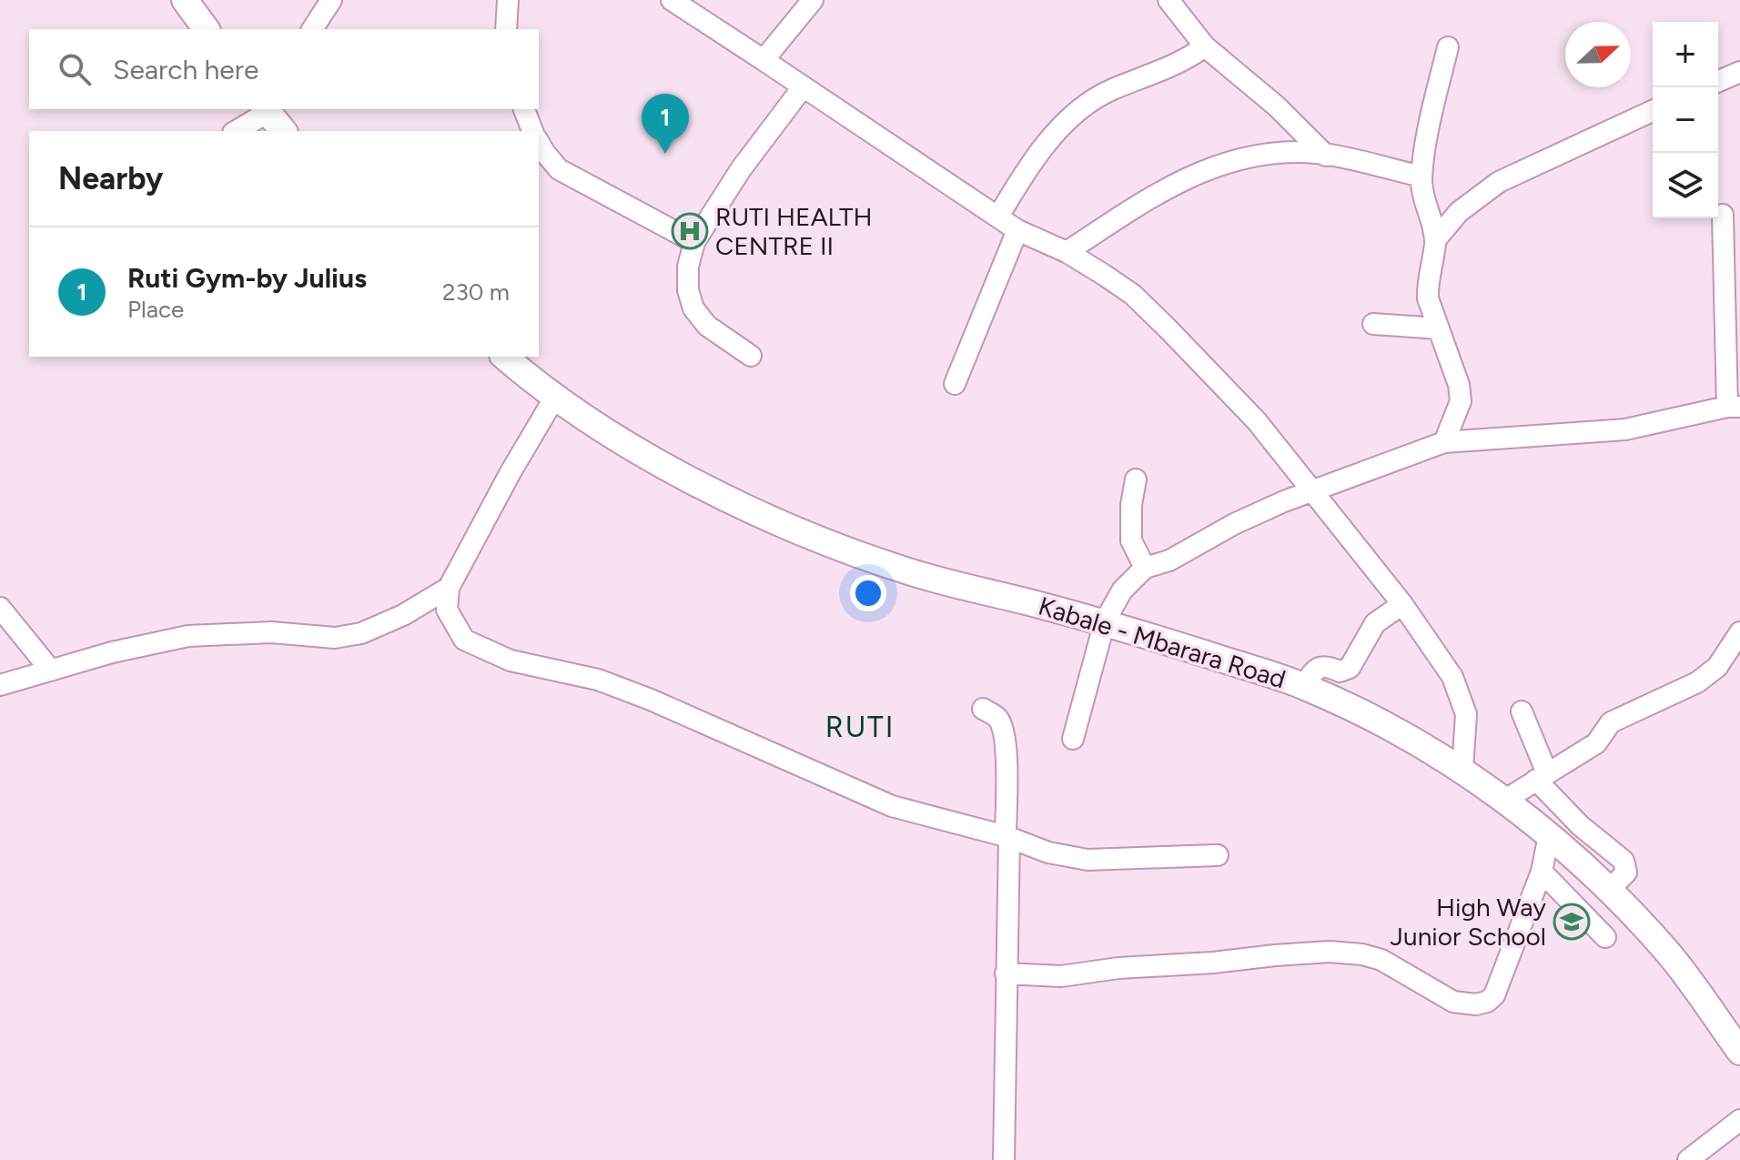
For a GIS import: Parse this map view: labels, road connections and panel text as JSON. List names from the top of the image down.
{
  "streets": {
    "main road": ["Kabale - Mbarara Road"]
  },
  "districts": ["RUTI"],
  "places": {
    "hospital": ["RUTI HEALTH CENTRE II"],
    "school or university": ["High Way Junior School"]
  },
  "north": "right",
  "page": {
    "map_buttons": ["+", "−"],
    "search": "Search here",
    "pins": "1",
    "heading": "Nearby",
    "list": [
      {
        "mark": "1",
        "name": "Ruti Gym-by Julius",
        "note": "Place",
        "value": "230 m"
      }
    ]
  }
}
